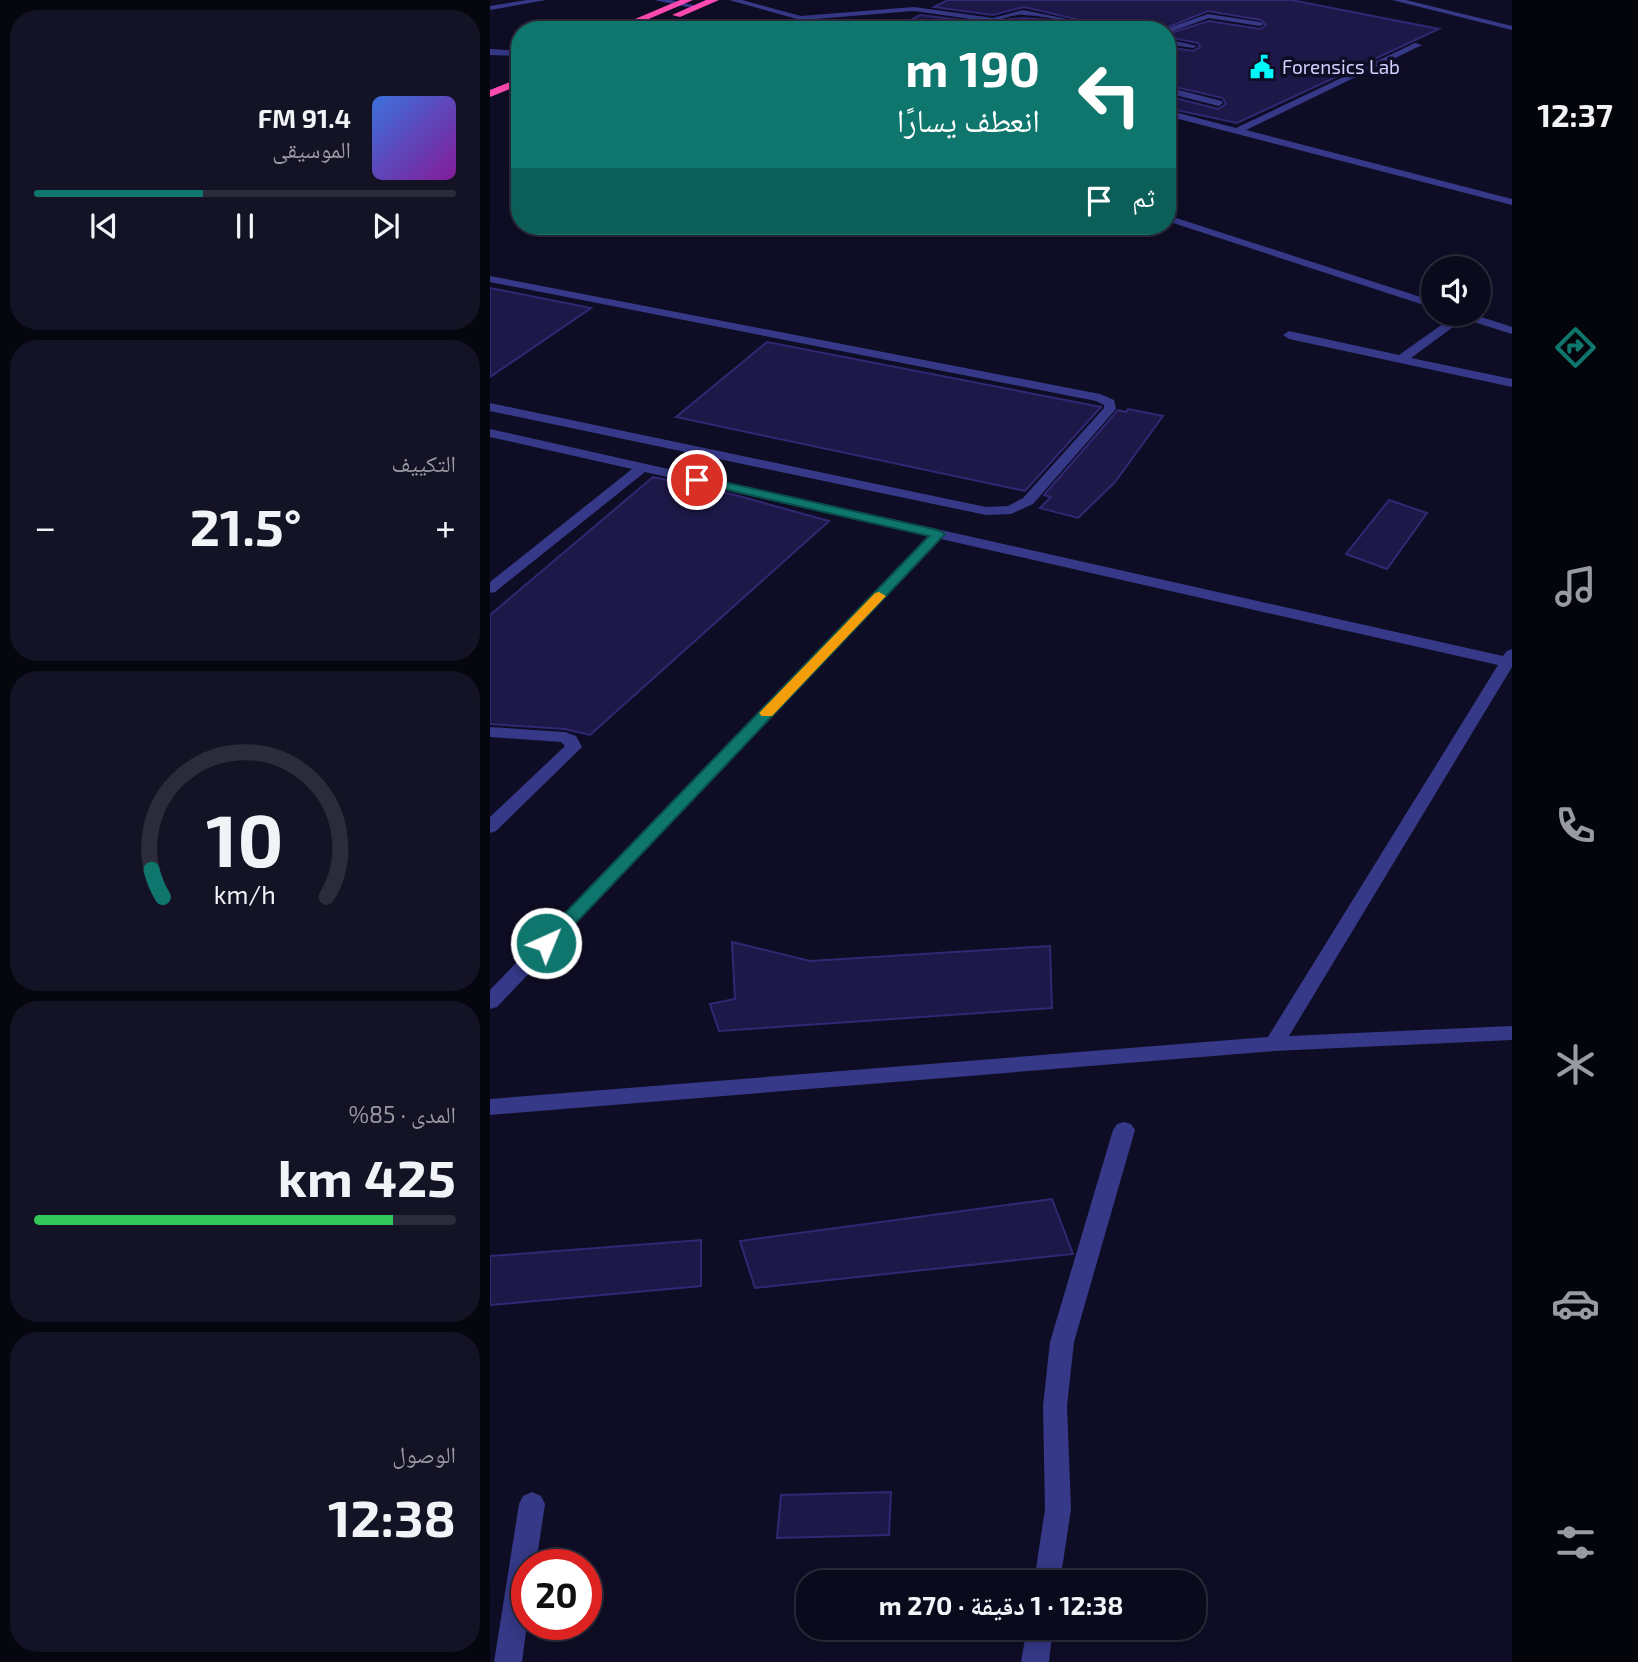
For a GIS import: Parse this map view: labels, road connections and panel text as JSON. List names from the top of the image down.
{
  "places": {
    "public building": ["Forensics Lab"]
  },
  "page": {
    "tabs": "12:37",
    "turn": ["190 m", "انعطف يسارًا"],
    "song": ["91.4 FM", "الموسيقى"],
    "then": "ثم",
    "tile": [
      "التكييف",
      ["المدى · 85%", "425 km"],
      ["الوصول", "12:38"]
    ],
    "heat": ["−", "21.5°", "+"],
    "limit": "20",
    "trip": "12:38 · 1 دقيقة · 270 m",
    "gauge": ["10", "km/h"]
  }
}
